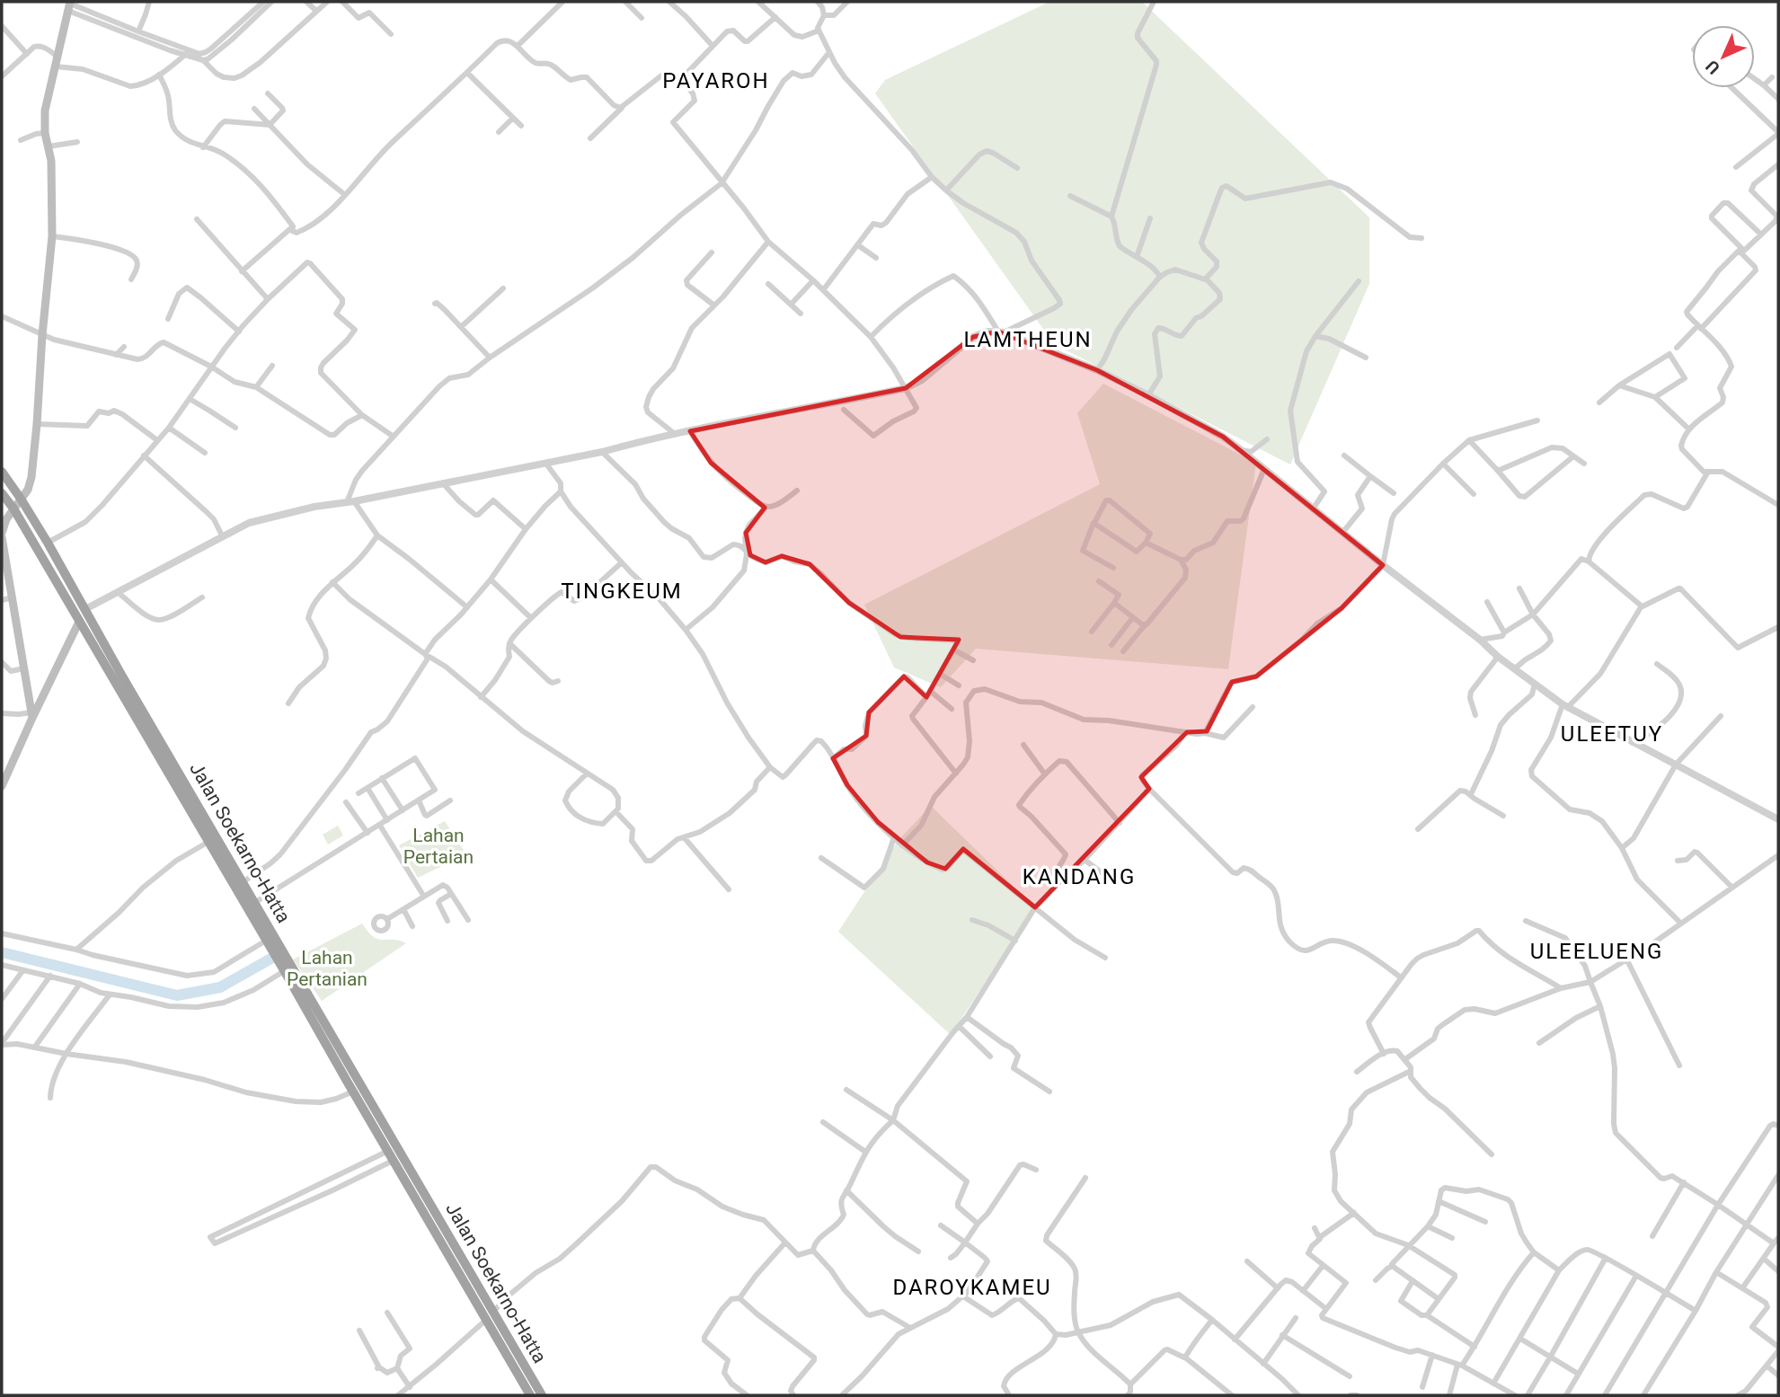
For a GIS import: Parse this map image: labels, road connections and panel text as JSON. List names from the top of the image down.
{
  "streets": {
    "highway": ["Jalan Soekarno-Hatta"]
  },
  "districts": [
    "PAYAROH",
    "LAMTHEUN",
    "TINGKEUM",
    "ULEETUY",
    "KANDANG",
    "ULEELUENG",
    "DAROYKAMEU"
  ],
  "parks": ["Lahan Pertaian", "Lahan Pertanian"],
  "north": "bottom left"
}
